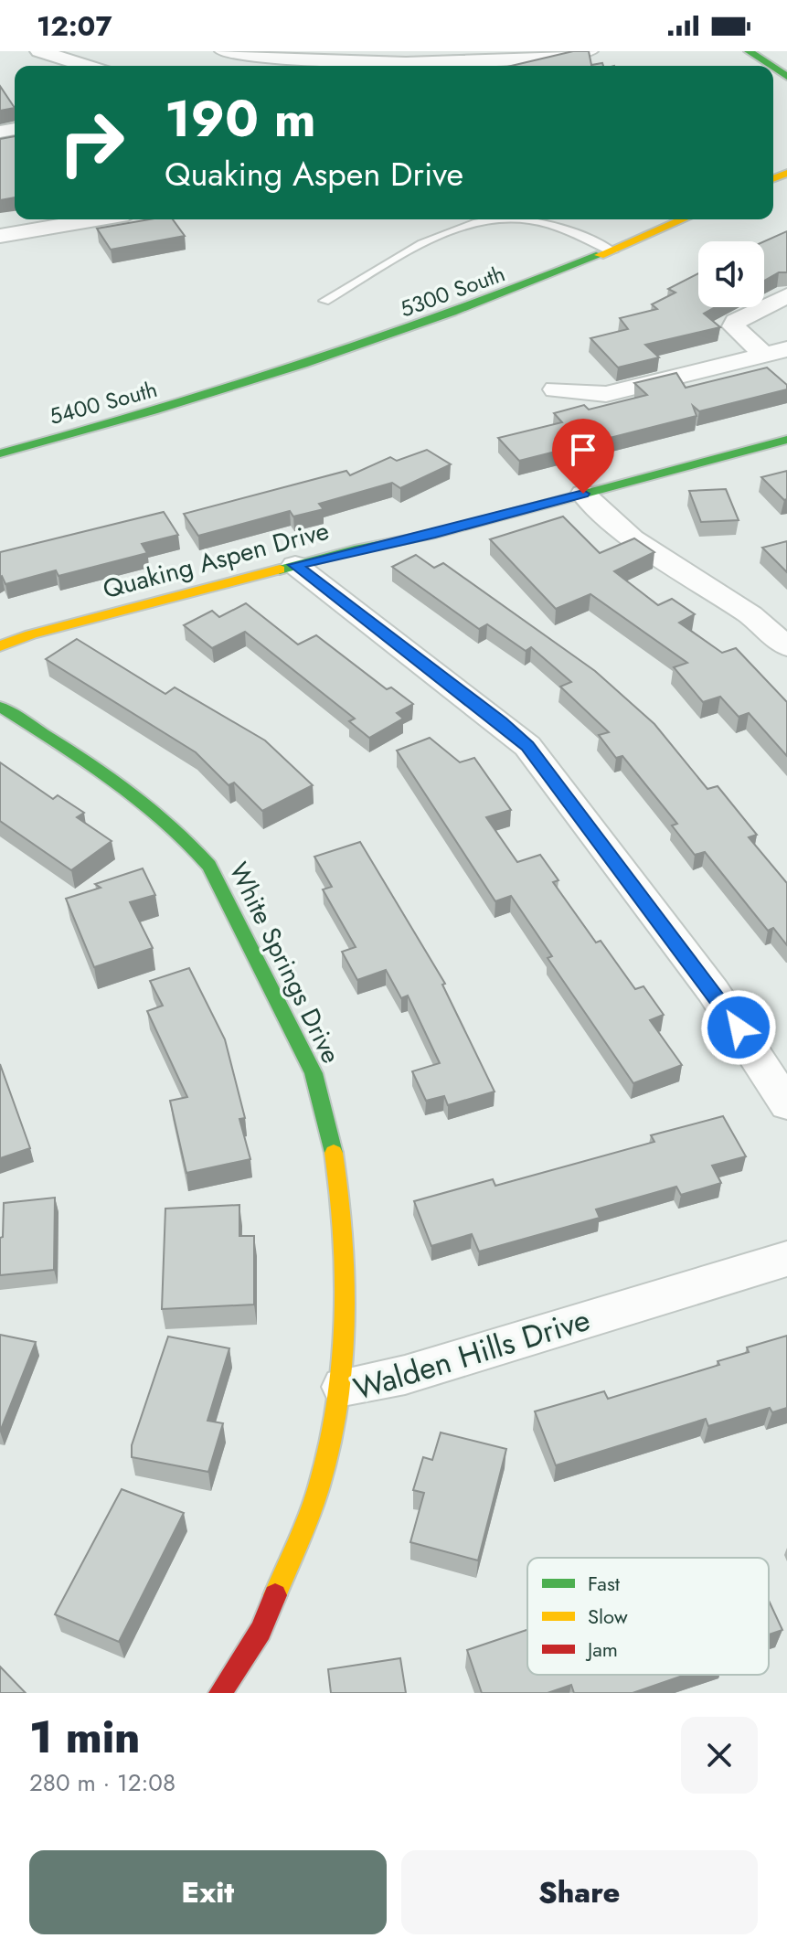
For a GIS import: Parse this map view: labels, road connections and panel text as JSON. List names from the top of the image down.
{
  "streets": {
    "street": [
      "5300 South",
      "5400 South",
      "Quaking Aspen Drive",
      "White Springs Drive",
      "Walden Hills Drive"
    ]
  },
  "crossings": [
    ["5300 South", "5400 South"],
    ["White Springs Drive", "Walden Hills Drive"]
  ],
  "legend": ["Fast", "Slow", "Jam"],
  "page": {
    "status": "12:07",
    "turn": ["190 m", "Quaking Aspen Drive"],
    "heading": ["1 min", "280 m · 12:08"],
    "buttons": ["Exit", "Share"]
  }
}
